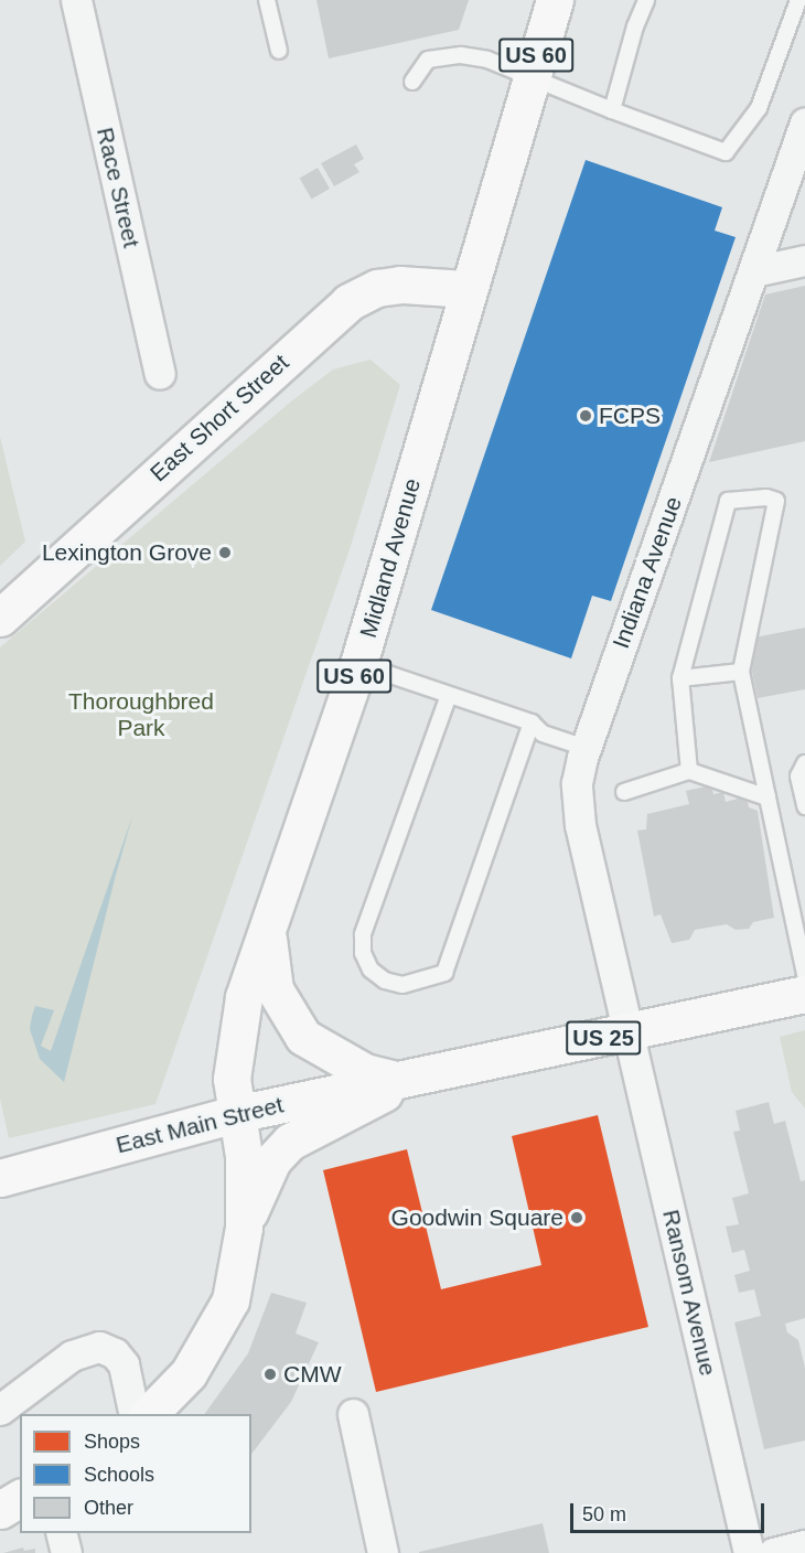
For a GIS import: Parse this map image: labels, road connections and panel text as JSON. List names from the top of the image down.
{
  "streets": {
    "main road": [
      "US 60",
      "East Short Street",
      "Midland Avenue",
      "US 25",
      "East Main Street"
    ],
    "street": ["Race Street", "Indiana Avenue", "Ransom Avenue"]
  },
  "crossings": [
    ["East Short Street", "Midland Avenue"],
    ["Midland Avenue", "East Main Street"],
    ["Indiana Avenue", "East Main Street"],
    ["Indiana Avenue", "Ransom Avenue"],
    ["East Main Street", "Ransom Avenue"]
  ],
  "parks": ["Thoroughbred Park"],
  "places": [
    "FCPS",
    "Lexington Grove",
    "Goodwin Square",
    "CMW"
  ],
  "legend": ["Shops", "Schools", "Other"],
  "scale_bar": "50 m"
}
